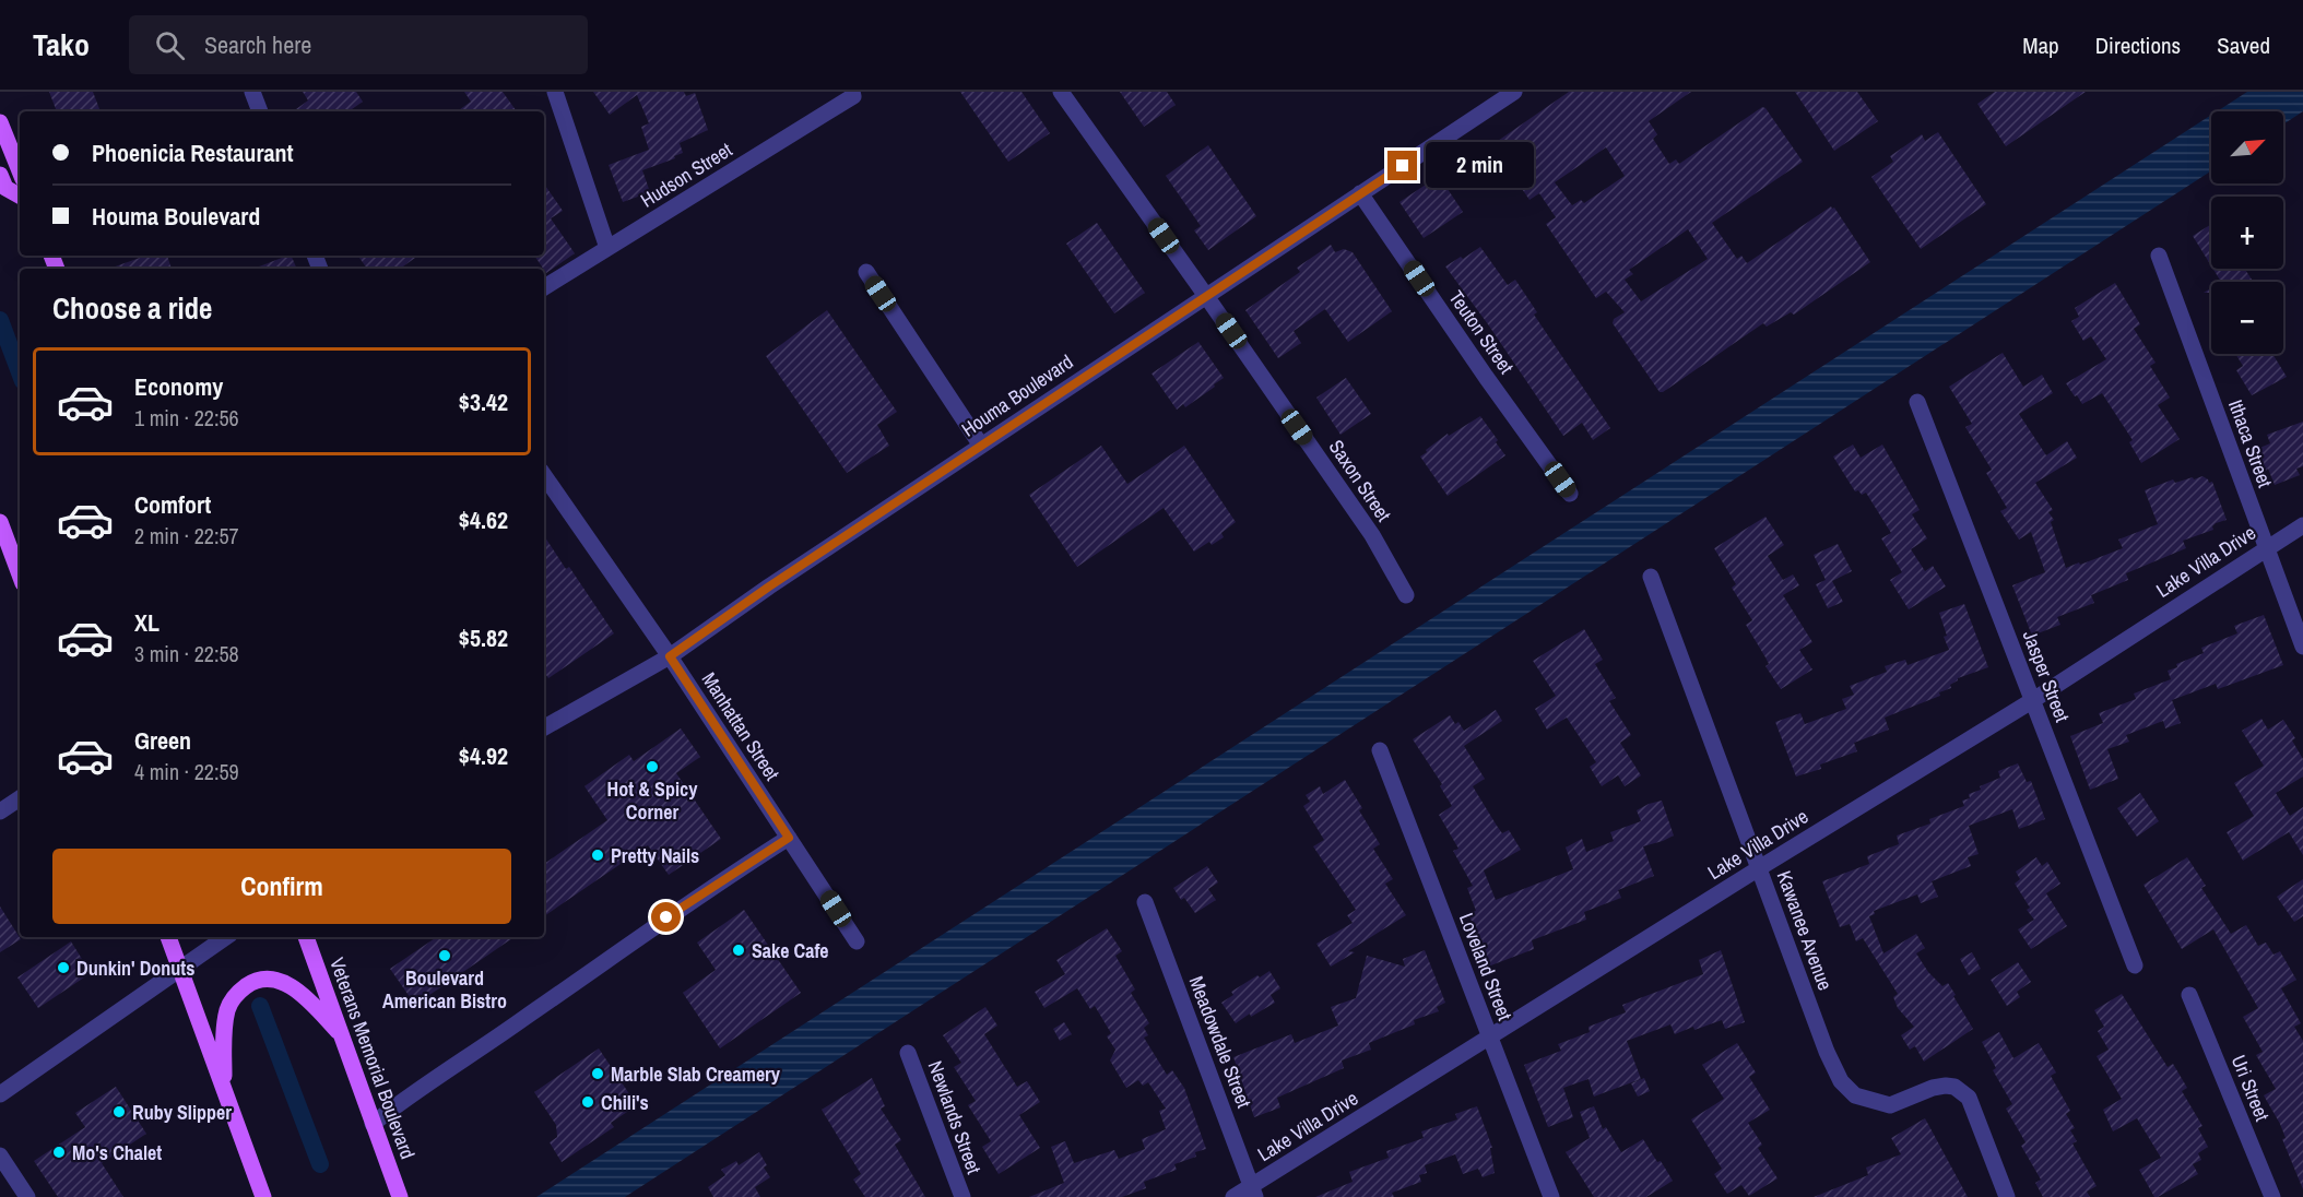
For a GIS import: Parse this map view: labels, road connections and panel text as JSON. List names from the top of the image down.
{
  "streets": {
    "main road": ["Veterans Memorial Boulevard"],
    "street": [
      "Hudson Street",
      "Teuton Street",
      "Houma Boulevard",
      "Ithaca Street",
      "Saxon Street",
      "Lake Villa Drive",
      "Jasper Street",
      "Manhattan Street",
      "Kawanee Avenue",
      "Loveland Street",
      "Meadowdale Street",
      "Uri Street",
      "Newlands Street"
    ]
  },
  "crossings": [
    ["Teuton Street", "Houma Boulevard"],
    ["Houma Boulevard", "Saxon Street"],
    ["Houma Boulevard", "Manhattan Street"],
    ["Ithaca Street", "Lake Villa Drive"],
    ["Lake Villa Drive", "Jasper Street"],
    ["Lake Villa Drive", "Kawanee Avenue"],
    ["Lake Villa Drive", "Loveland Street"],
    ["Lake Villa Drive", "Meadowdale Street"]
  ],
  "places": [
    "Hot & Spicy Corner",
    "Pretty Nails",
    "Sake Cafe",
    "Boulevard American Bistro",
    "Dunkin' Donuts",
    "Marble Slab Creamery",
    "Chili's",
    "Ruby Slipper",
    "Mo's Chalet"
  ],
  "north": "top right",
  "page": {
    "header": "Tako",
    "search": "Search here",
    "nav": ["Map", "Directions", "Saved"],
    "map_buttons": ["+", "−"],
    "banner": ["Phoenicia Restaurant", "Houma Boulevard"],
    "bubble": "2 min",
    "heading": "Choose a ride",
    "list": [
      {
        "name": "Economy",
        "note": "1 min · 22:56",
        "value": "$3.42"
      },
      {
        "name": "Comfort",
        "note": "2 min · 22:57",
        "value": "$4.62"
      },
      {
        "name": "XL",
        "note": "3 min · 22:58",
        "value": "$5.82"
      },
      {
        "name": "Green",
        "note": "4 min · 22:59",
        "value": "$4.92"
      }
    ],
    "buttons": "Confirm"
  }
}
